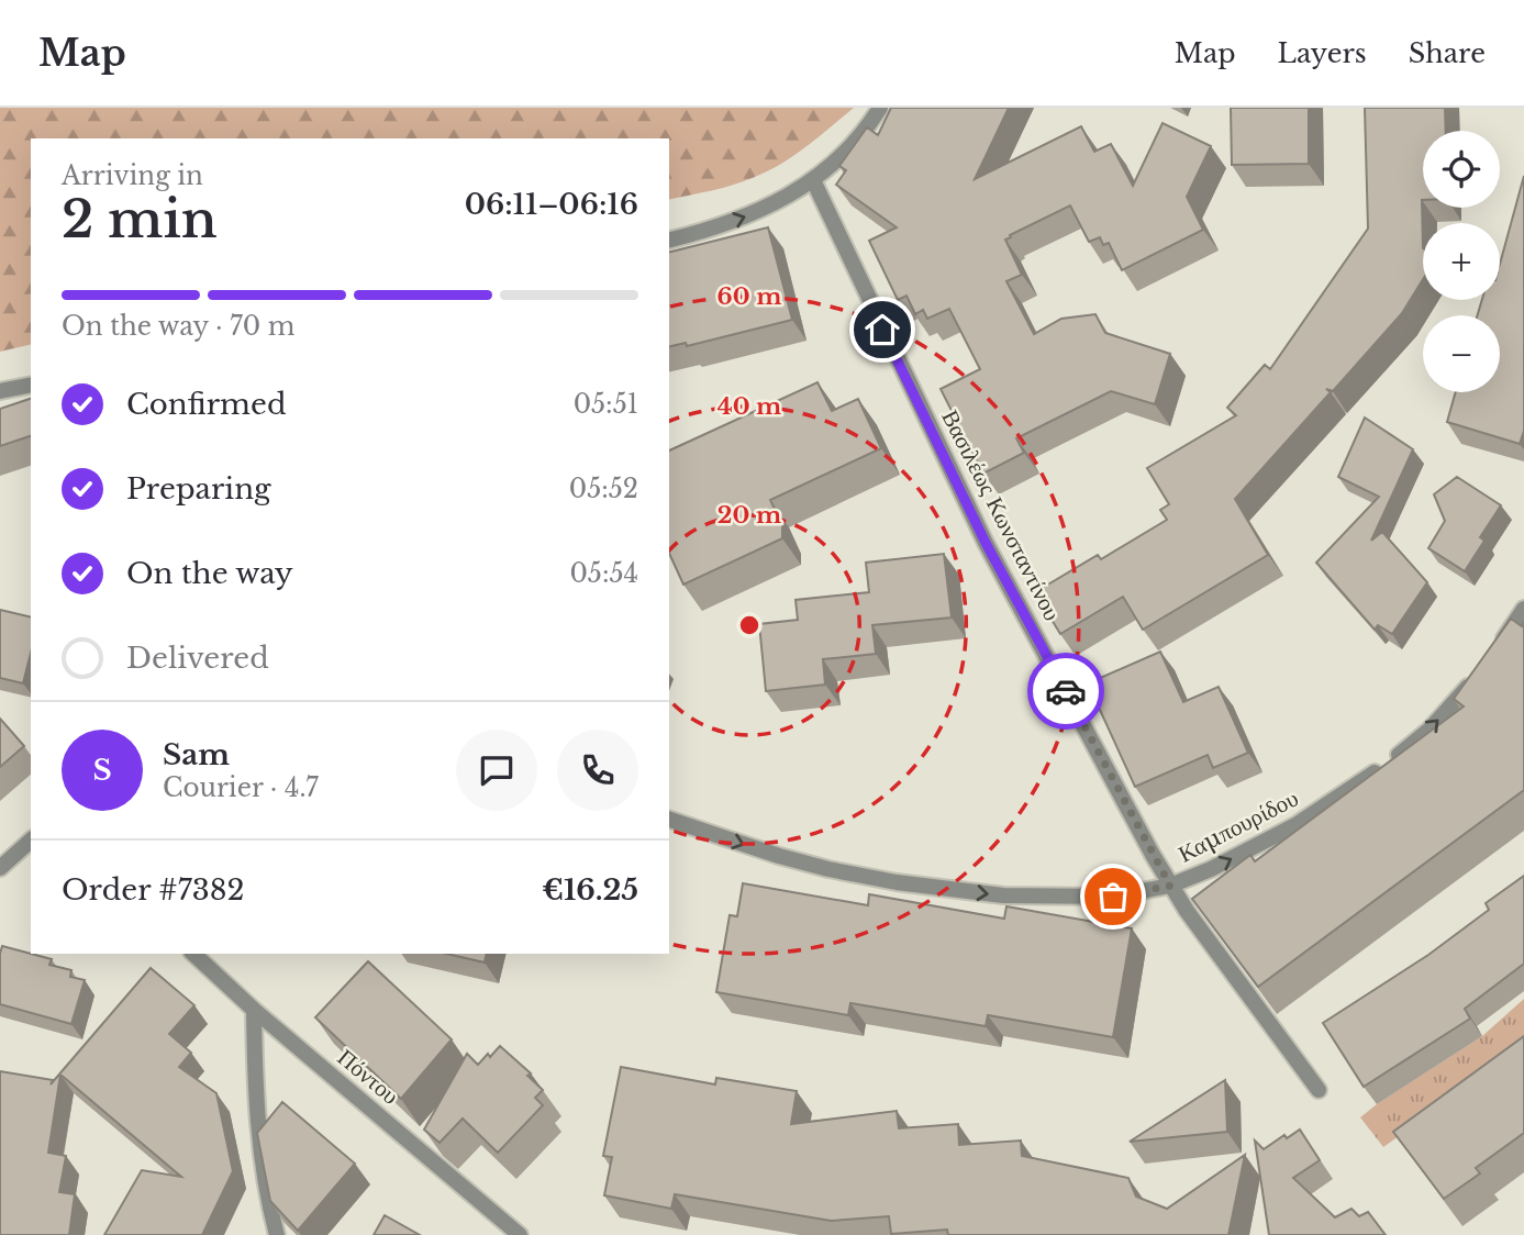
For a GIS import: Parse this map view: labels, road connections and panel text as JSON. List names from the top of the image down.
{
  "streets": {
    "street": ["Βασιλέως Κωνσταντίνου", "Καμπουρίδου", "Πόντου"]
  },
  "crossings": [
    ["Βασιλέως Κωνσταντίνου", "Καμπουρίδου"]
  ],
  "one_way": ["Καμπουρίδου"],
  "page": {
    "header": "Map",
    "nav": ["Map", "Layers", "Share"],
    "map_buttons": ["+", "−"],
    "heading": ["2 min", "Arriving in", "06:11–06:16"],
    "panel": [
      "Sam",
      "Courier · 4.7",
      "Order #7382",
      "€16.25"
    ],
    "bar": "On the way · 70 m",
    "list": [
      ["Confirmed", "05:51"],
      ["Preparing", "05:52"],
      ["On the way", "05:54"],
      "Delivered"
    ],
    "round": "S"
  },
  "rings": ["60 m", "40 m", "20 m"]
}
